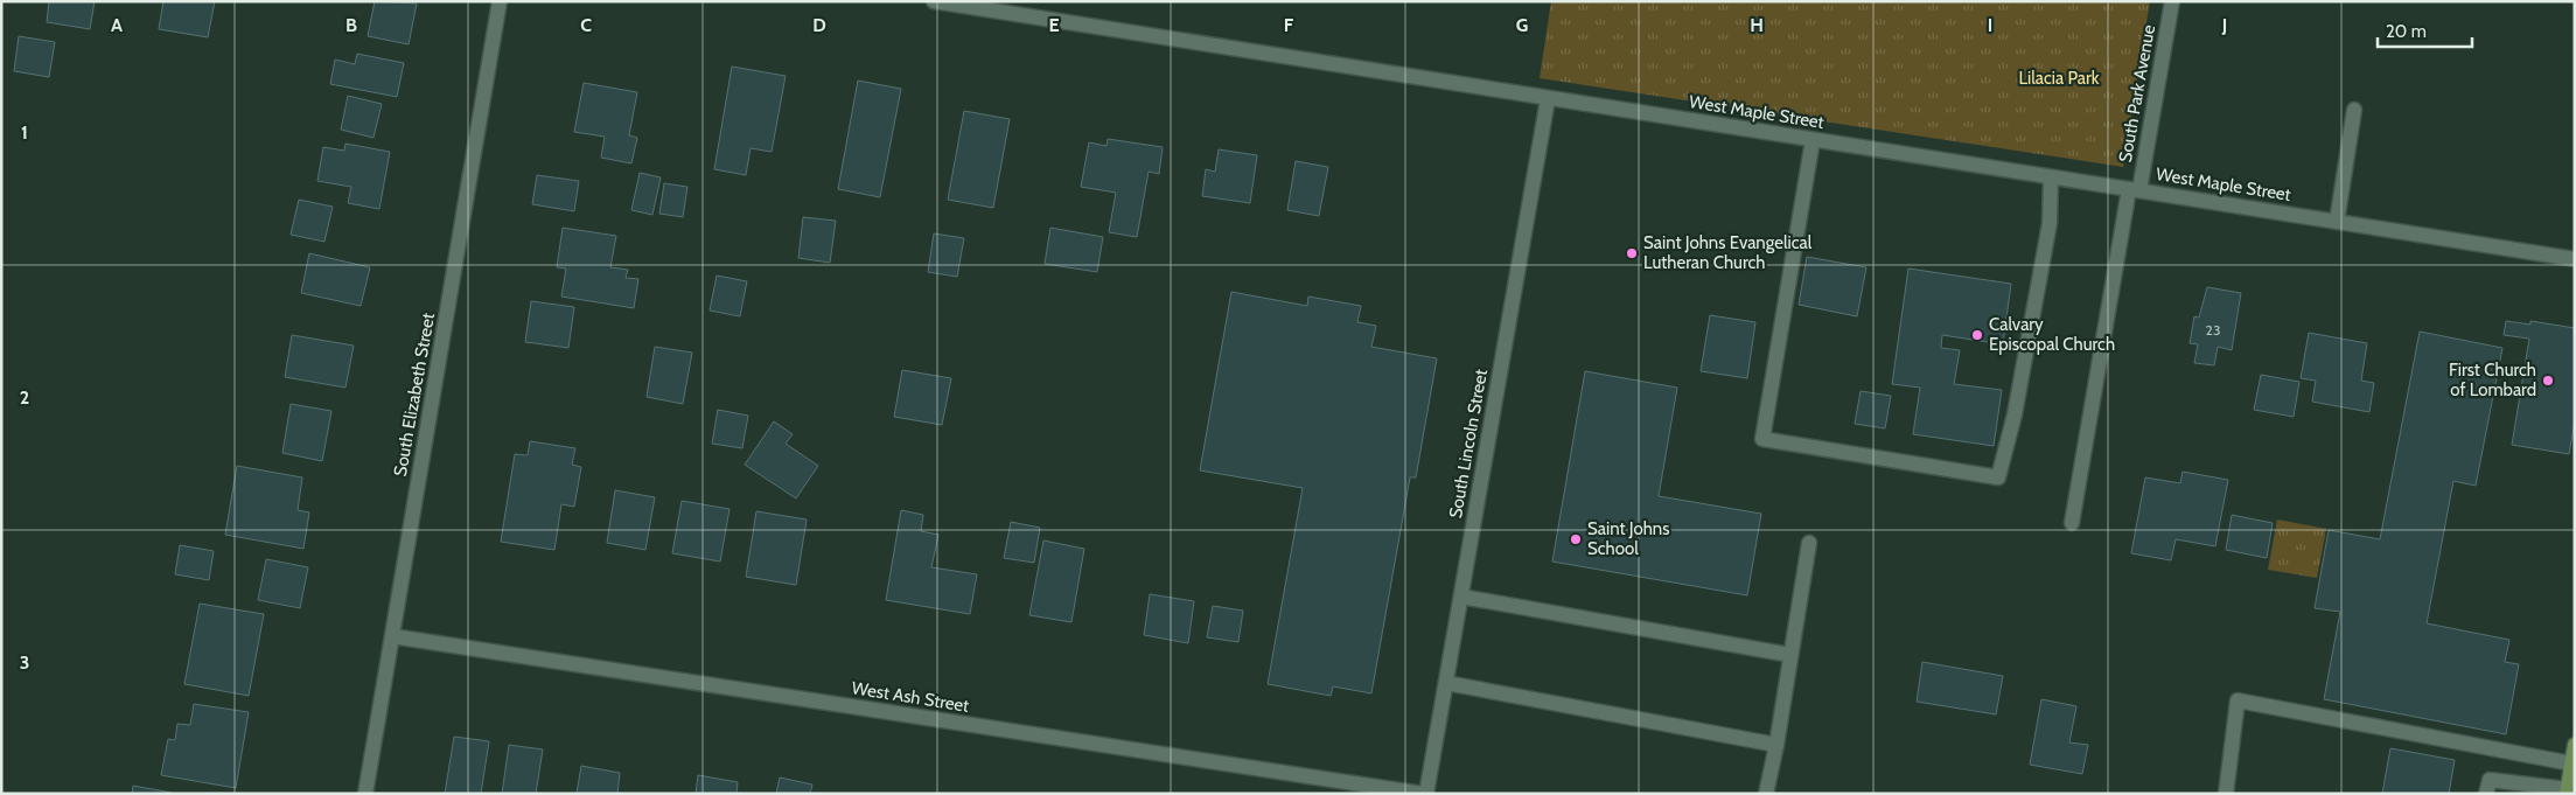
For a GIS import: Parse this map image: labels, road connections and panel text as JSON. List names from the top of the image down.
{
  "streets": {
    "street": [
      "South Park Avenue",
      "West Maple Street",
      "South Elizabeth Street",
      "South Lincoln Street",
      "West Ash Street"
    ]
  },
  "crossings": [
    ["South Park Avenue", "West Maple Street"],
    ["West Maple Street", "South Lincoln Street"],
    ["South Elizabeth Street", "West Ash Street"],
    ["South Lincoln Street", "West Ash Street"]
  ],
  "parks": ["Lilacia Park"],
  "places": [
    "Saint Johns Evangelical Lutheran Church",
    "Calvary Episcopal Church",
    "First Church of Lombard",
    "Saint Johns School"
  ],
  "house_numbers": ["23"],
  "scale_bar": "20 m",
  "grid": {
    "columns": [
      "A",
      "B",
      "C",
      "D",
      "E",
      "F",
      "G",
      "H",
      "I",
      "J"
    ],
    "rows": ["1", "2", "3"]
  }
}
